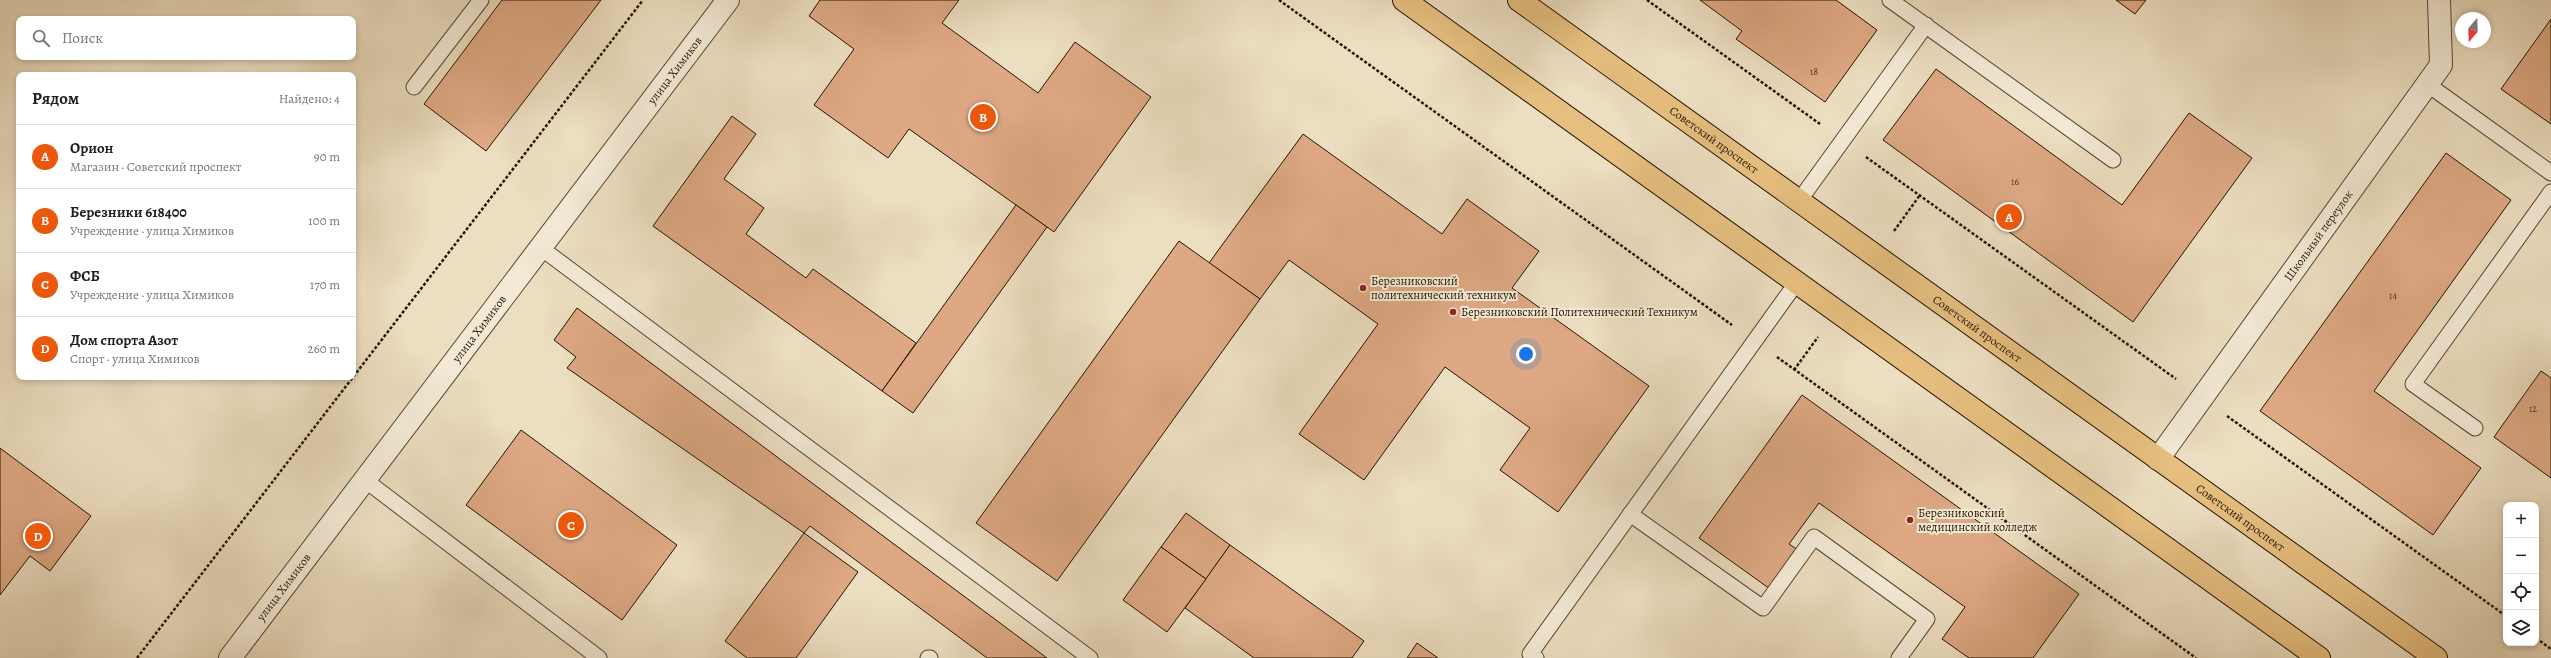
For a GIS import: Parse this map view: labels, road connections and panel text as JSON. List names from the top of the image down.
{
  "streets": {
    "main road": ["Советский проспект"],
    "street": ["улица Химиков", "Школьный переулок"]
  },
  "crossings": [
    ["Советский проспект", "Школьный переулок"]
  ],
  "places": ["Березниковский политехнический техникум", "Березниковский Политехнический Техникум", "Березниковский медицинский колледж"],
  "house_numbers": [
    "18",
    "16",
    "14",
    "12"
  ],
  "north": "bottom",
  "page": {
    "search": "Поиск",
    "heading": ["Рядом", "Найдено: 4"],
    "pins": [
      "B",
      "A",
      "C",
      "D"
    ],
    "list": [
      {
        "mark": "A",
        "name": "Орион",
        "note": "Магазин · Советский проспект",
        "value": "90 m"
      },
      {
        "mark": "B",
        "name": "Березники 618400",
        "note": "Учреждение · улица Химиков",
        "value": "100 m"
      },
      {
        "mark": "C",
        "name": "ФСБ",
        "note": "Учреждение · улица Химиков",
        "value": "170 m"
      },
      {
        "mark": "D",
        "name": "Дом спорта Азот",
        "note": "Спорт · улица Химиков",
        "value": "260 m"
      }
    ],
    "map_buttons": ["+", "−"]
  }
}
